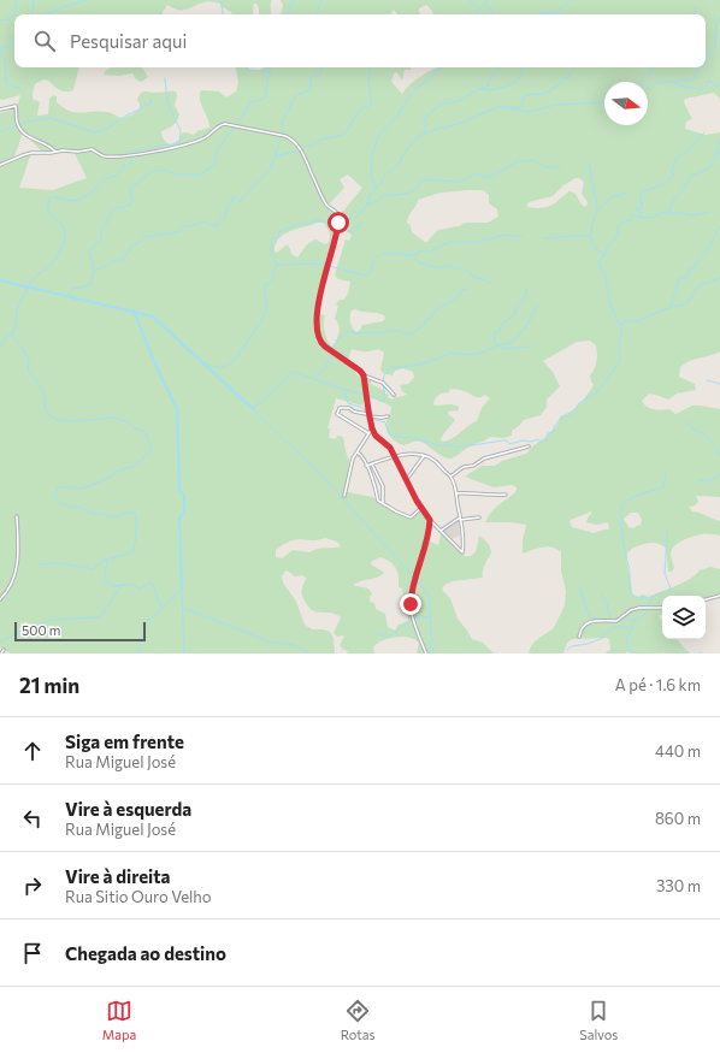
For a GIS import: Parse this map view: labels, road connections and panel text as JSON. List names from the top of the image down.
{
  "scale_bar": "500 m",
  "north": "right",
  "page": {
    "search": "Pesquisar aqui",
    "scale": "500 m",
    "heading": ["21 min", "A pé · 1.6 km"],
    "list": [
      ["Siga em frente", "Rua Miguel José", "440 m"],
      ["Vire à esquerda", "Rua Miguel José", "860 m"],
      ["Vire à direita", "Rua Sitio Ouro Velho", "330 m"],
      "Chegada ao destino"
    ],
    "nav": ["Mapa", "Rotas", "Salvos"]
  }
}
